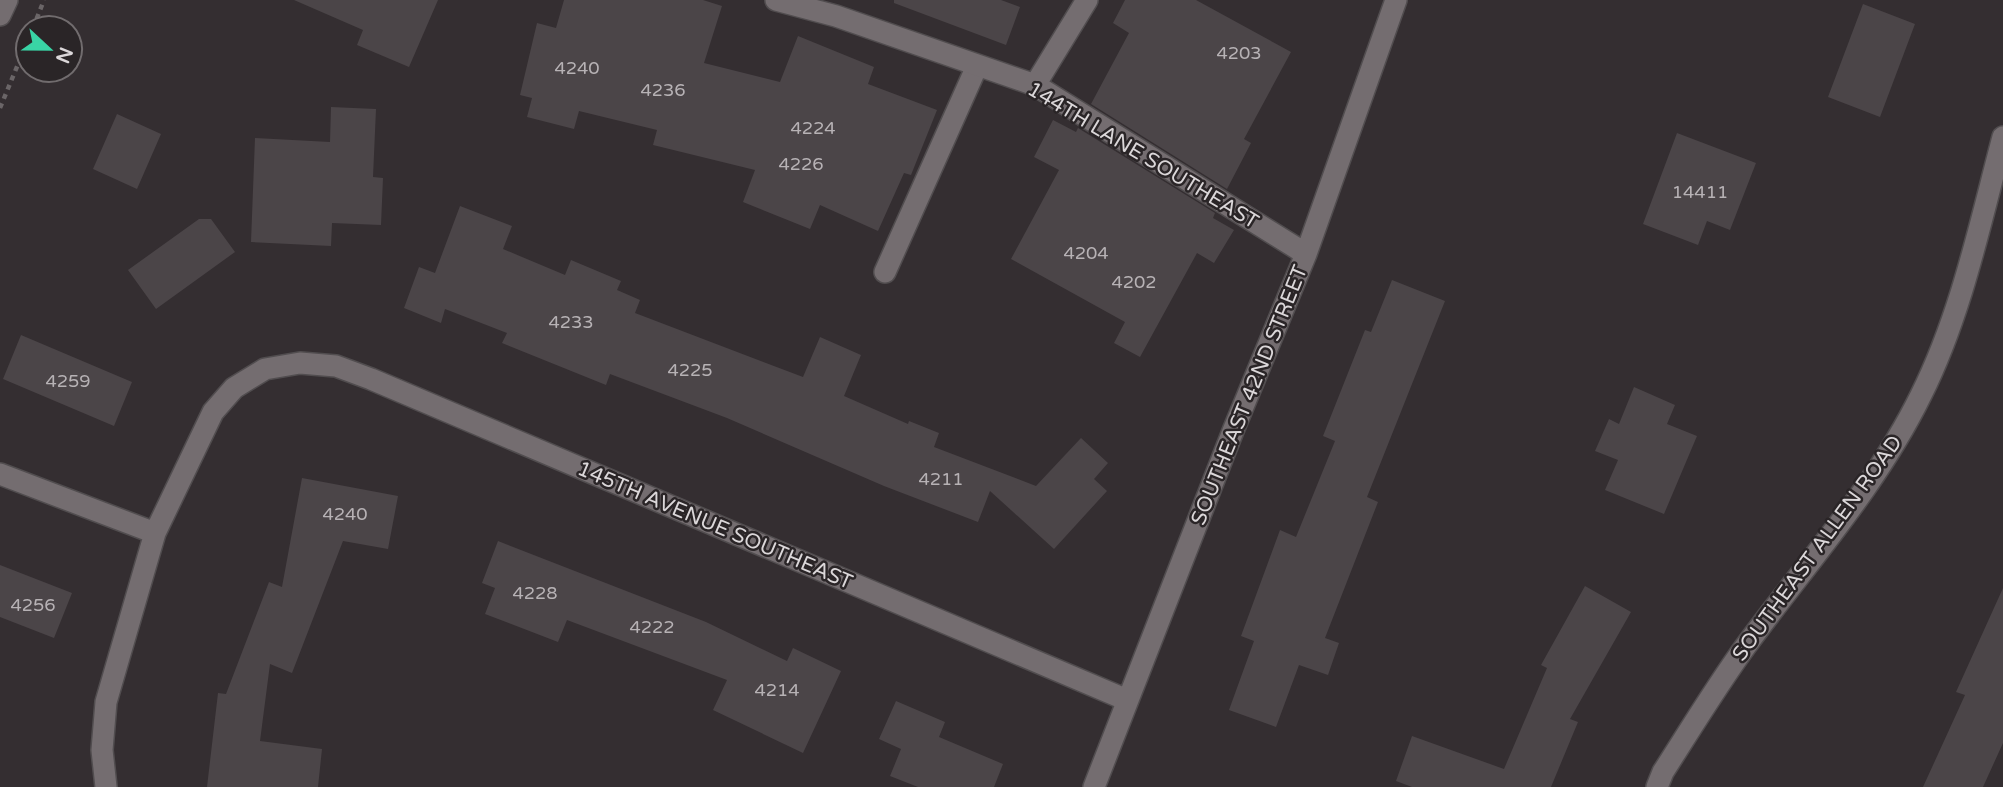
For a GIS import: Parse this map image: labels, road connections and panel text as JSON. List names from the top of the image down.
{
  "streets": {
    "street": [
      "144TH LANE SOUTHEAST",
      "SOUTHEAST 42ND STREET",
      "145TH AVENUE SOUTHEAST",
      "SOUTHEAST ALLEN ROAD"
    ]
  },
  "crossings": [
    ["144TH LANE SOUTHEAST", "SOUTHEAST 42ND STREET"],
    ["SOUTHEAST 42ND STREET", "145TH AVENUE SOUTHEAST"]
  ],
  "house_numbers": [
    "4203",
    "4240",
    "4236",
    "4224",
    "4226",
    "14411",
    "4204",
    "4202",
    "4233",
    "4225",
    "4259",
    "4211",
    "4240",
    "4228",
    "4256",
    "4222",
    "4214"
  ],
  "north": "right"
}
